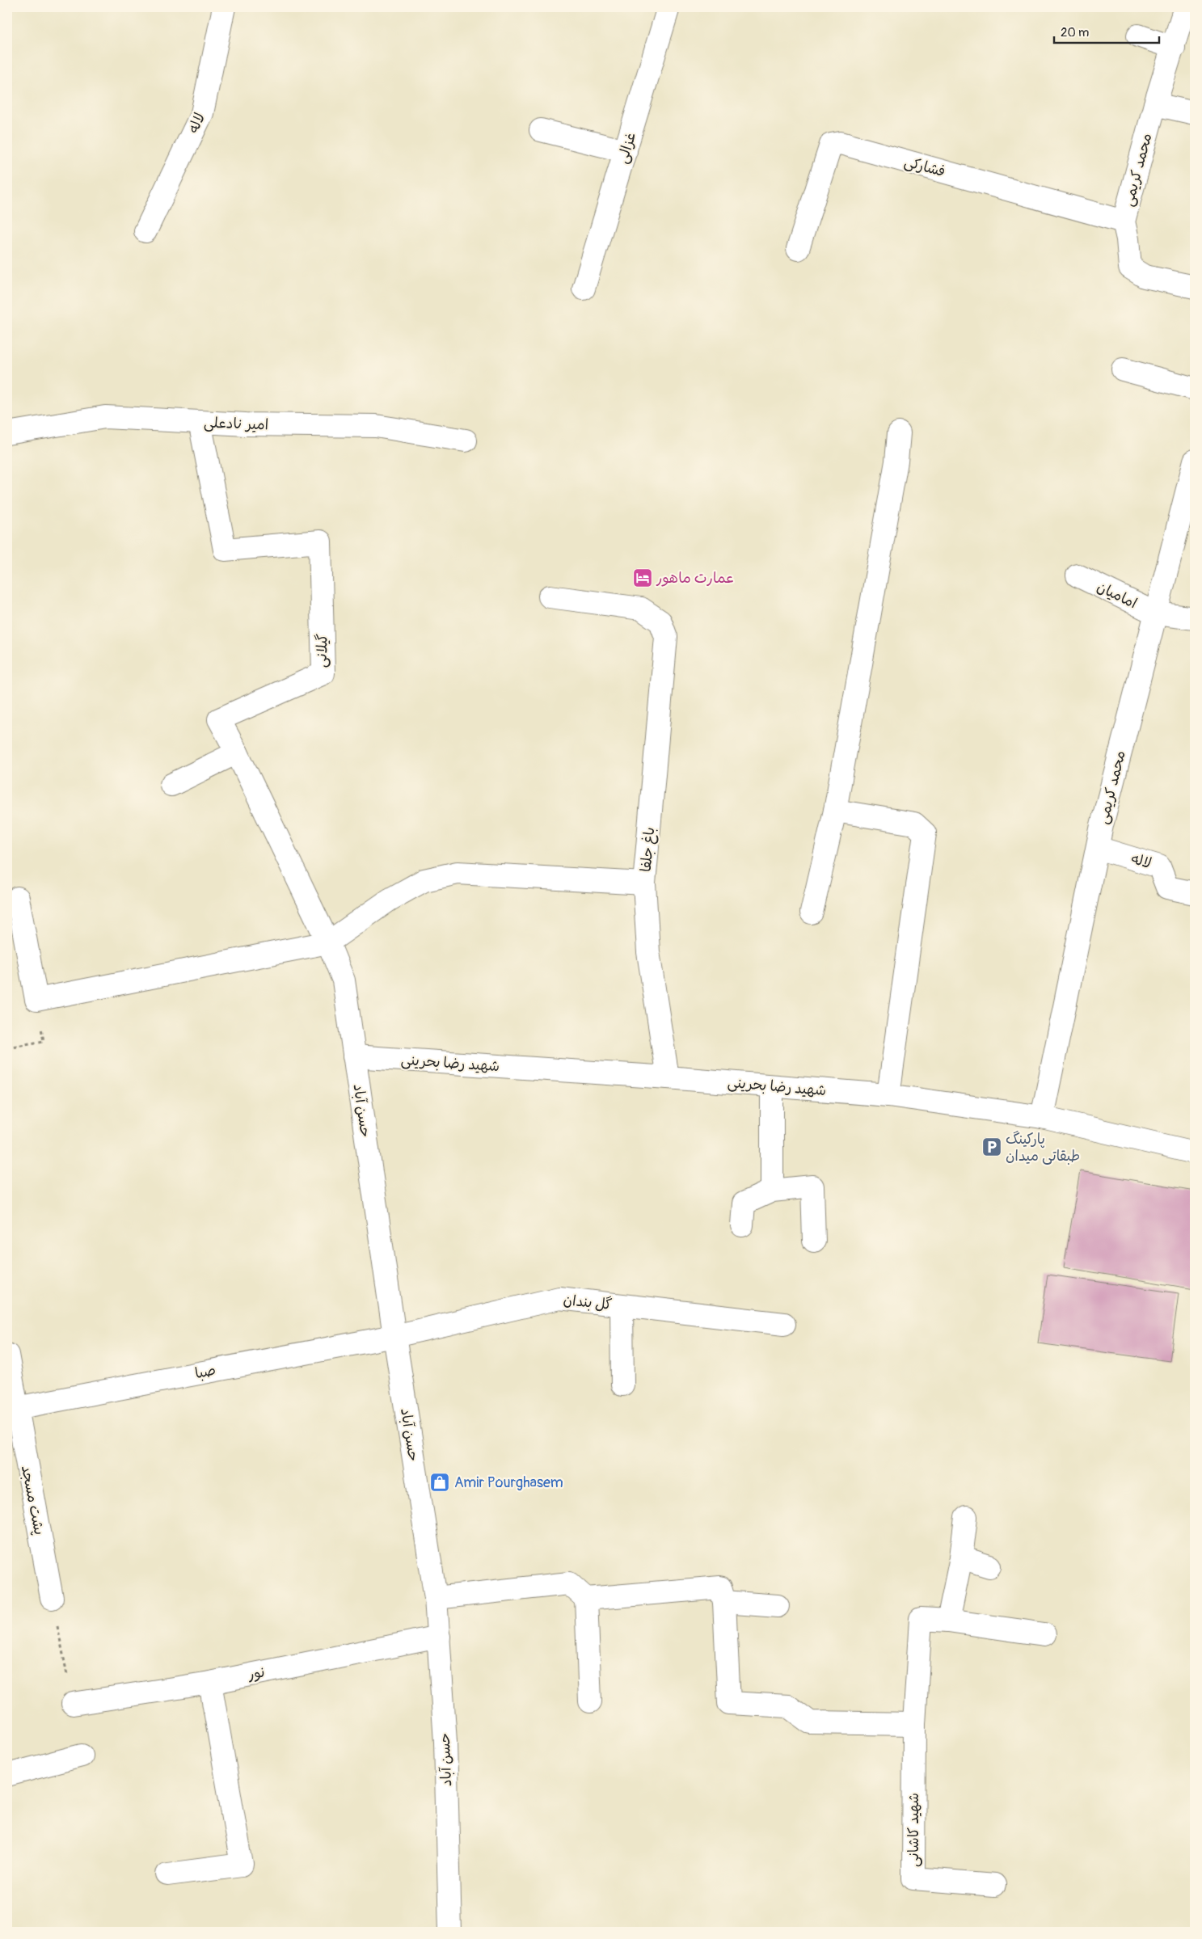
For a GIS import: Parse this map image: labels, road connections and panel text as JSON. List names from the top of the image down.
{
  "streets": {
    "street": [
      "لاله",
      "غزالی",
      "فشارکی",
      "محمد کریمی",
      "امیر نادعلی",
      "امامیان",
      "گیلانی",
      "باغ جلفا",
      "شهید رضا بحرینی",
      "حسن آباد",
      "گل بندان",
      "صبا",
      "پشت مسجد",
      "نور",
      "شهید کاشانی"
    ]
  },
  "crossings": [
    ["لاله", "محمد کریمی"],
    ["فشارکی", "محمد کریمی"],
    ["محمد کریمی", "امامیان"],
    ["محمد کریمی", "شهید رضا بحرینی"],
    ["امیر نادعلی", "گیلانی"],
    ["گیلانی", "حسن آباد"],
    ["باغ جلفا", "شهید رضا بحرینی"],
    ["شهید رضا بحرینی", "حسن آباد"],
    ["حسن آباد", "گل بندان"],
    ["حسن آباد", "صبا"],
    ["حسن آباد", "نور"],
    ["گل بندان", "صبا"],
    ["صبا", "پشت مسجد"]
  ],
  "places": {
    "hotel": ["عمارت ماهور"],
    "parking": ["پارکینگ طبقاتی میدان"],
    "shop": ["Amir Pourghasem"]
  },
  "scale_bar": "20 m"
}
